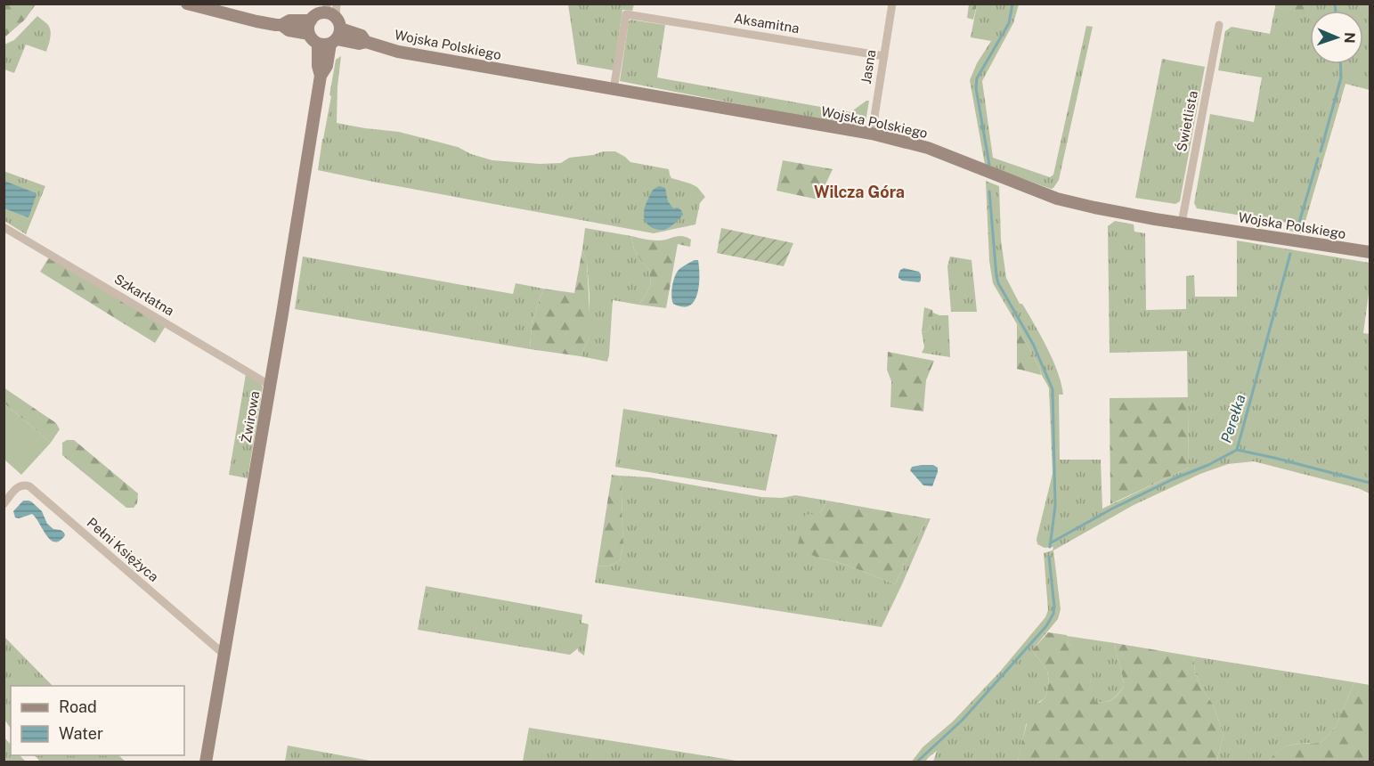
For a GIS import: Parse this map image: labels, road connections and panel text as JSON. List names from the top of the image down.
{
  "streets": {
    "street": [
      "Aksamitna",
      "Wojska Polskiego",
      "Jasna",
      "Świetlista",
      "Szkarłatna",
      "Żwirowa",
      "Pełni Księżyca"
    ]
  },
  "crossings": [
    ["Aksamitna", "Wojska Polskiego"],
    ["Aksamitna", "Jasna"],
    ["Wojska Polskiego", "Jasna"],
    ["Wojska Polskiego", "Świetlista"],
    ["Wojska Polskiego", "Żwirowa"],
    ["Szkarłatna", "Żwirowa"],
    ["Żwirowa", "Pełni Księżyca"]
  ],
  "districts": ["Wilcza Góra"],
  "water": ["Perełka"],
  "legend": ["Road", "Water"],
  "north": "right"
}
